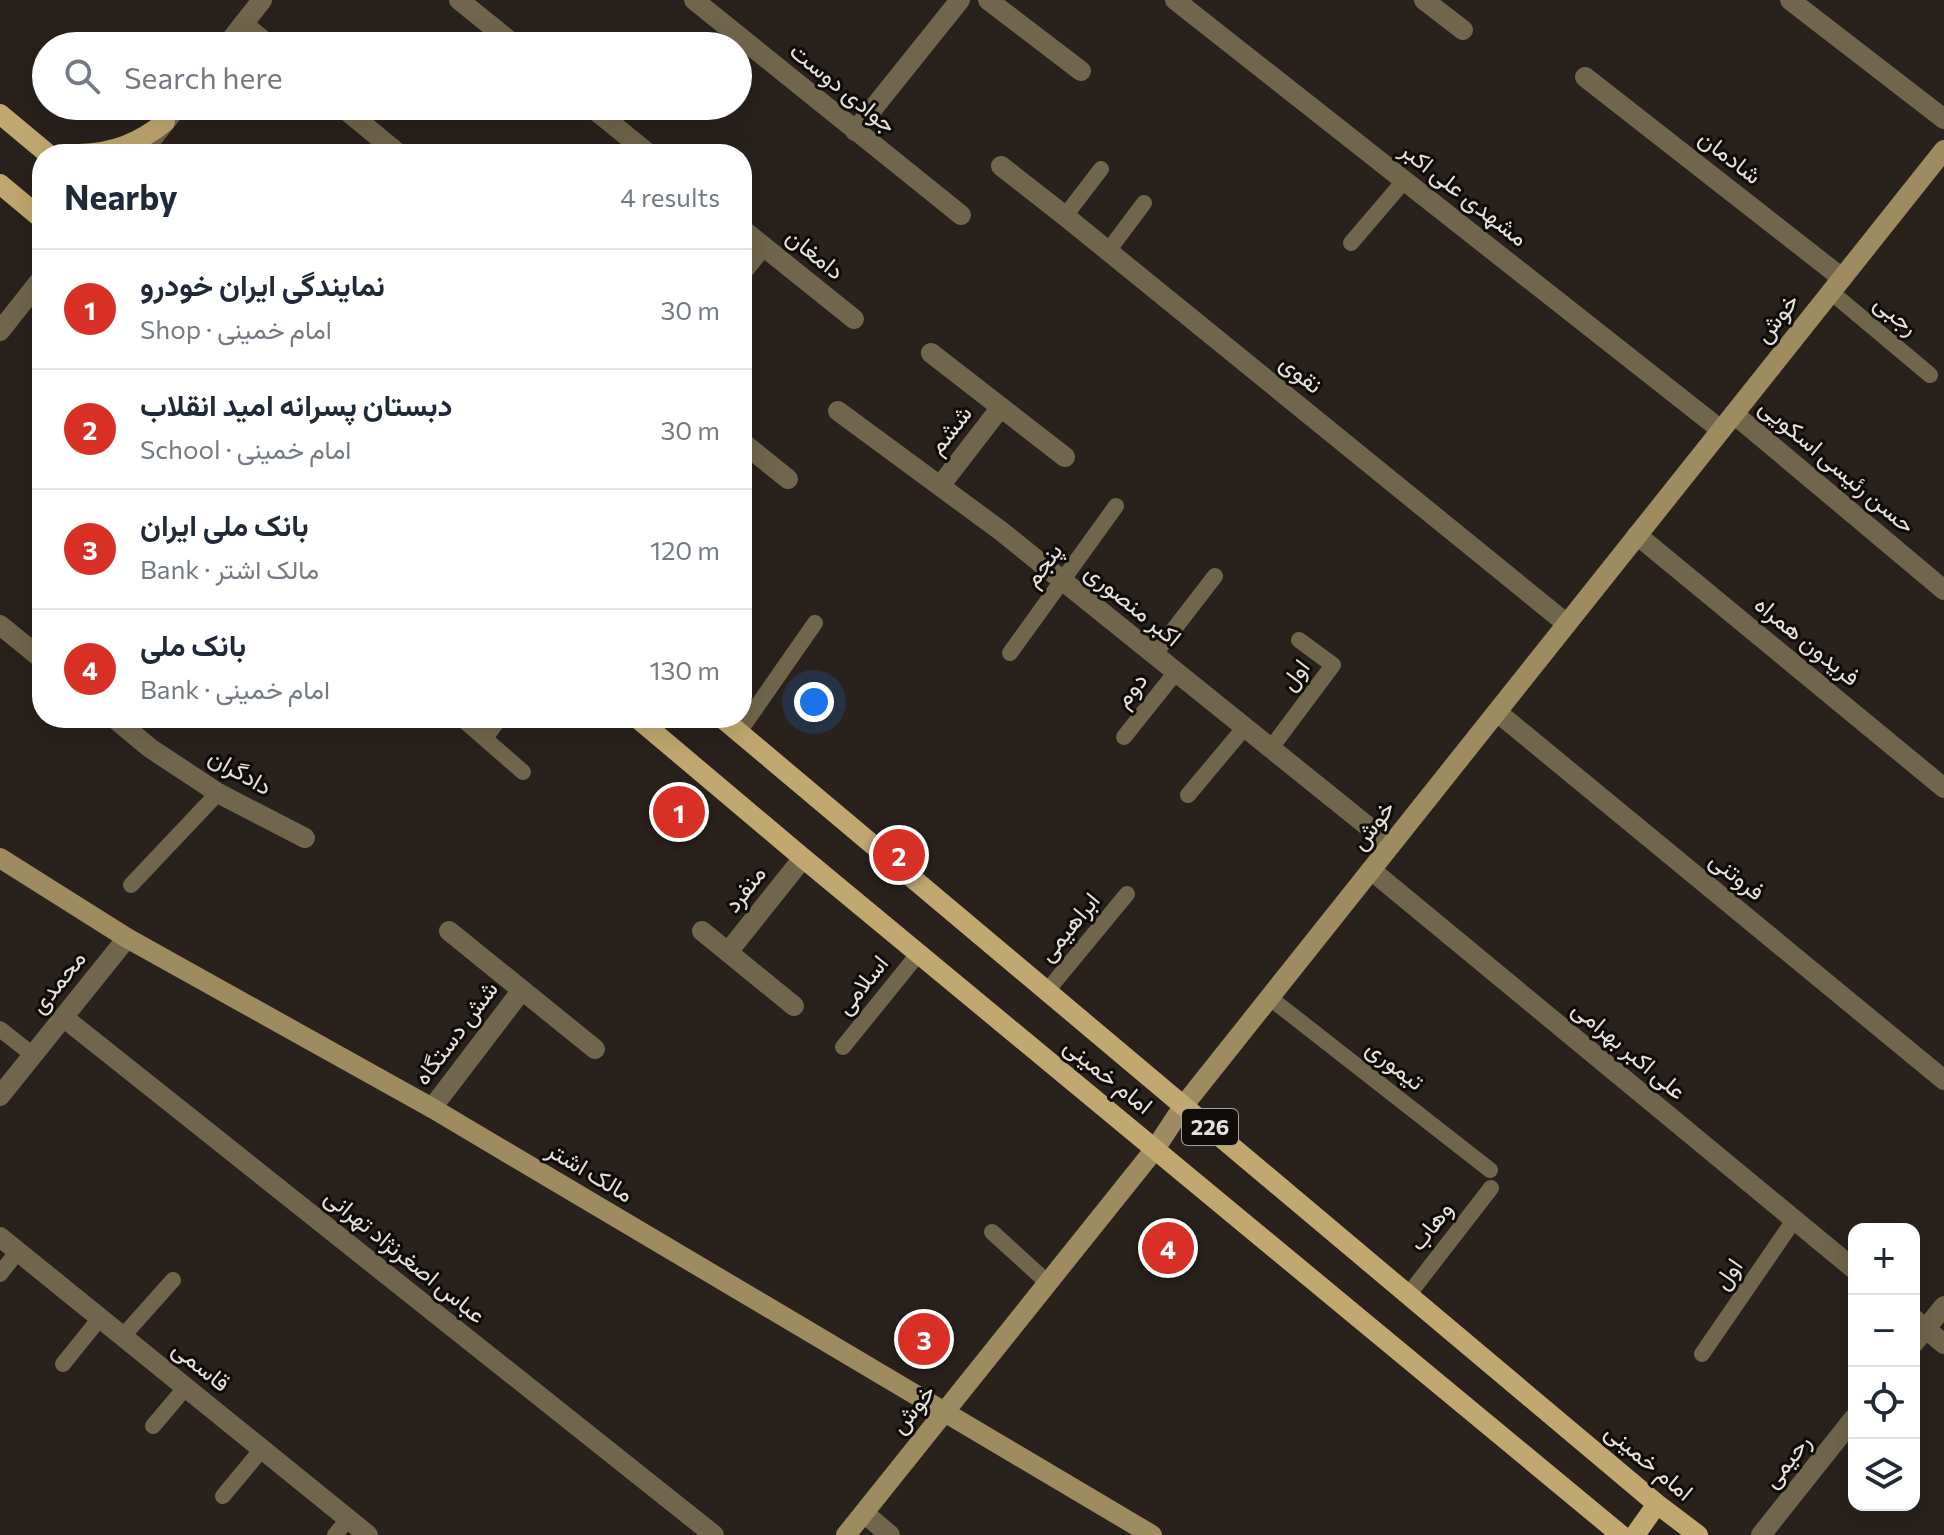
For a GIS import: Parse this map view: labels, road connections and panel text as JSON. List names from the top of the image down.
{
  "streets": {
    "main road": [
      "خوش",
      "امام خمینی",
      "226",
      "مالک اشتر"
    ],
    "street": [
      "جوادی دوست",
      "شادمان",
      "مشهدی علی اکبر",
      "دامغان",
      "نقوی",
      "ششم",
      "حسن رئیسی اسکویی",
      "اکبر منصوری",
      "فریدون همراه",
      "دادگران",
      "فروتنی",
      "منفرد",
      "محمدی",
      "شش دستگاه",
      "علی اکبر بهرامی",
      "عباس اصغرنژاد تهرانی",
      "قاسمی",
      "رحیمی"
    ],
    "lane": [
      "رجبی",
      "پنجم",
      "اول",
      "دوم",
      "ابراهیمی",
      "اسلامی",
      "تیموری",
      "وهاب"
    ]
  },
  "crossings": [
    ["شادمان", "رجبی"],
    ["شادمان", "خوش"],
    ["مشهدی علی اکبر", "خوش"],
    ["مشهدی علی اکبر", "حسن رئیسی اسکویی"],
    ["رجبی", "خوش"],
    ["خوش", "نقوی"],
    ["خوش", "حسن رئیسی اسکویی"],
    ["خوش", "اکبر منصوری"],
    ["خوش", "فریدون همراه"],
    ["خوش", "فروتنی"],
    ["خوش", "علی اکبر بهرامی"],
    ["خوش", "تیموری"],
    ["خوش", "امام خمینی"],
    ["خوش", "مالک اشتر"],
    ["ششم", "اکبر منصوری"],
    ["پنجم", "اکبر منصوری"],
    ["اکبر منصوری", "اول"],
    ["اکبر منصوری", "دوم"],
    ["اول", "علی اکبر بهرامی"],
    ["منفرد", "امام خمینی"],
    ["ابراهیمی", "امام خمینی"],
    ["محمدی", "مالک اشتر"],
    ["محمدی", "عباس اصغرنژاد تهرانی"],
    ["اسلامی", "امام خمینی"],
    ["شش دستگاه", "مالک اشتر"],
    ["امام خمینی", "وهاب"]
  ],
  "page": {
    "search": "Search here",
    "heading": ["Nearby", "4 results"],
    "list": [
      {
        "mark": "1",
        "name": "نمایندگی ایران خودرو",
        "note": "Shop · امام خمینی",
        "value": "30 m"
      },
      {
        "mark": "2",
        "name": "دبستان پسرانه امید انقلاب",
        "note": "School · امام خمینی",
        "value": "30 m"
      },
      {
        "mark": "3",
        "name": "بانک ملی ایران",
        "note": "Bank · مالک اشتر",
        "value": "120 m"
      },
      {
        "mark": "4",
        "name": "بانک ملی",
        "note": "Bank · امام خمینی",
        "value": "130 m"
      }
    ],
    "pins": [
      "1",
      "2",
      "4",
      "3"
    ],
    "map_buttons": ["+", "−"]
  }
}
